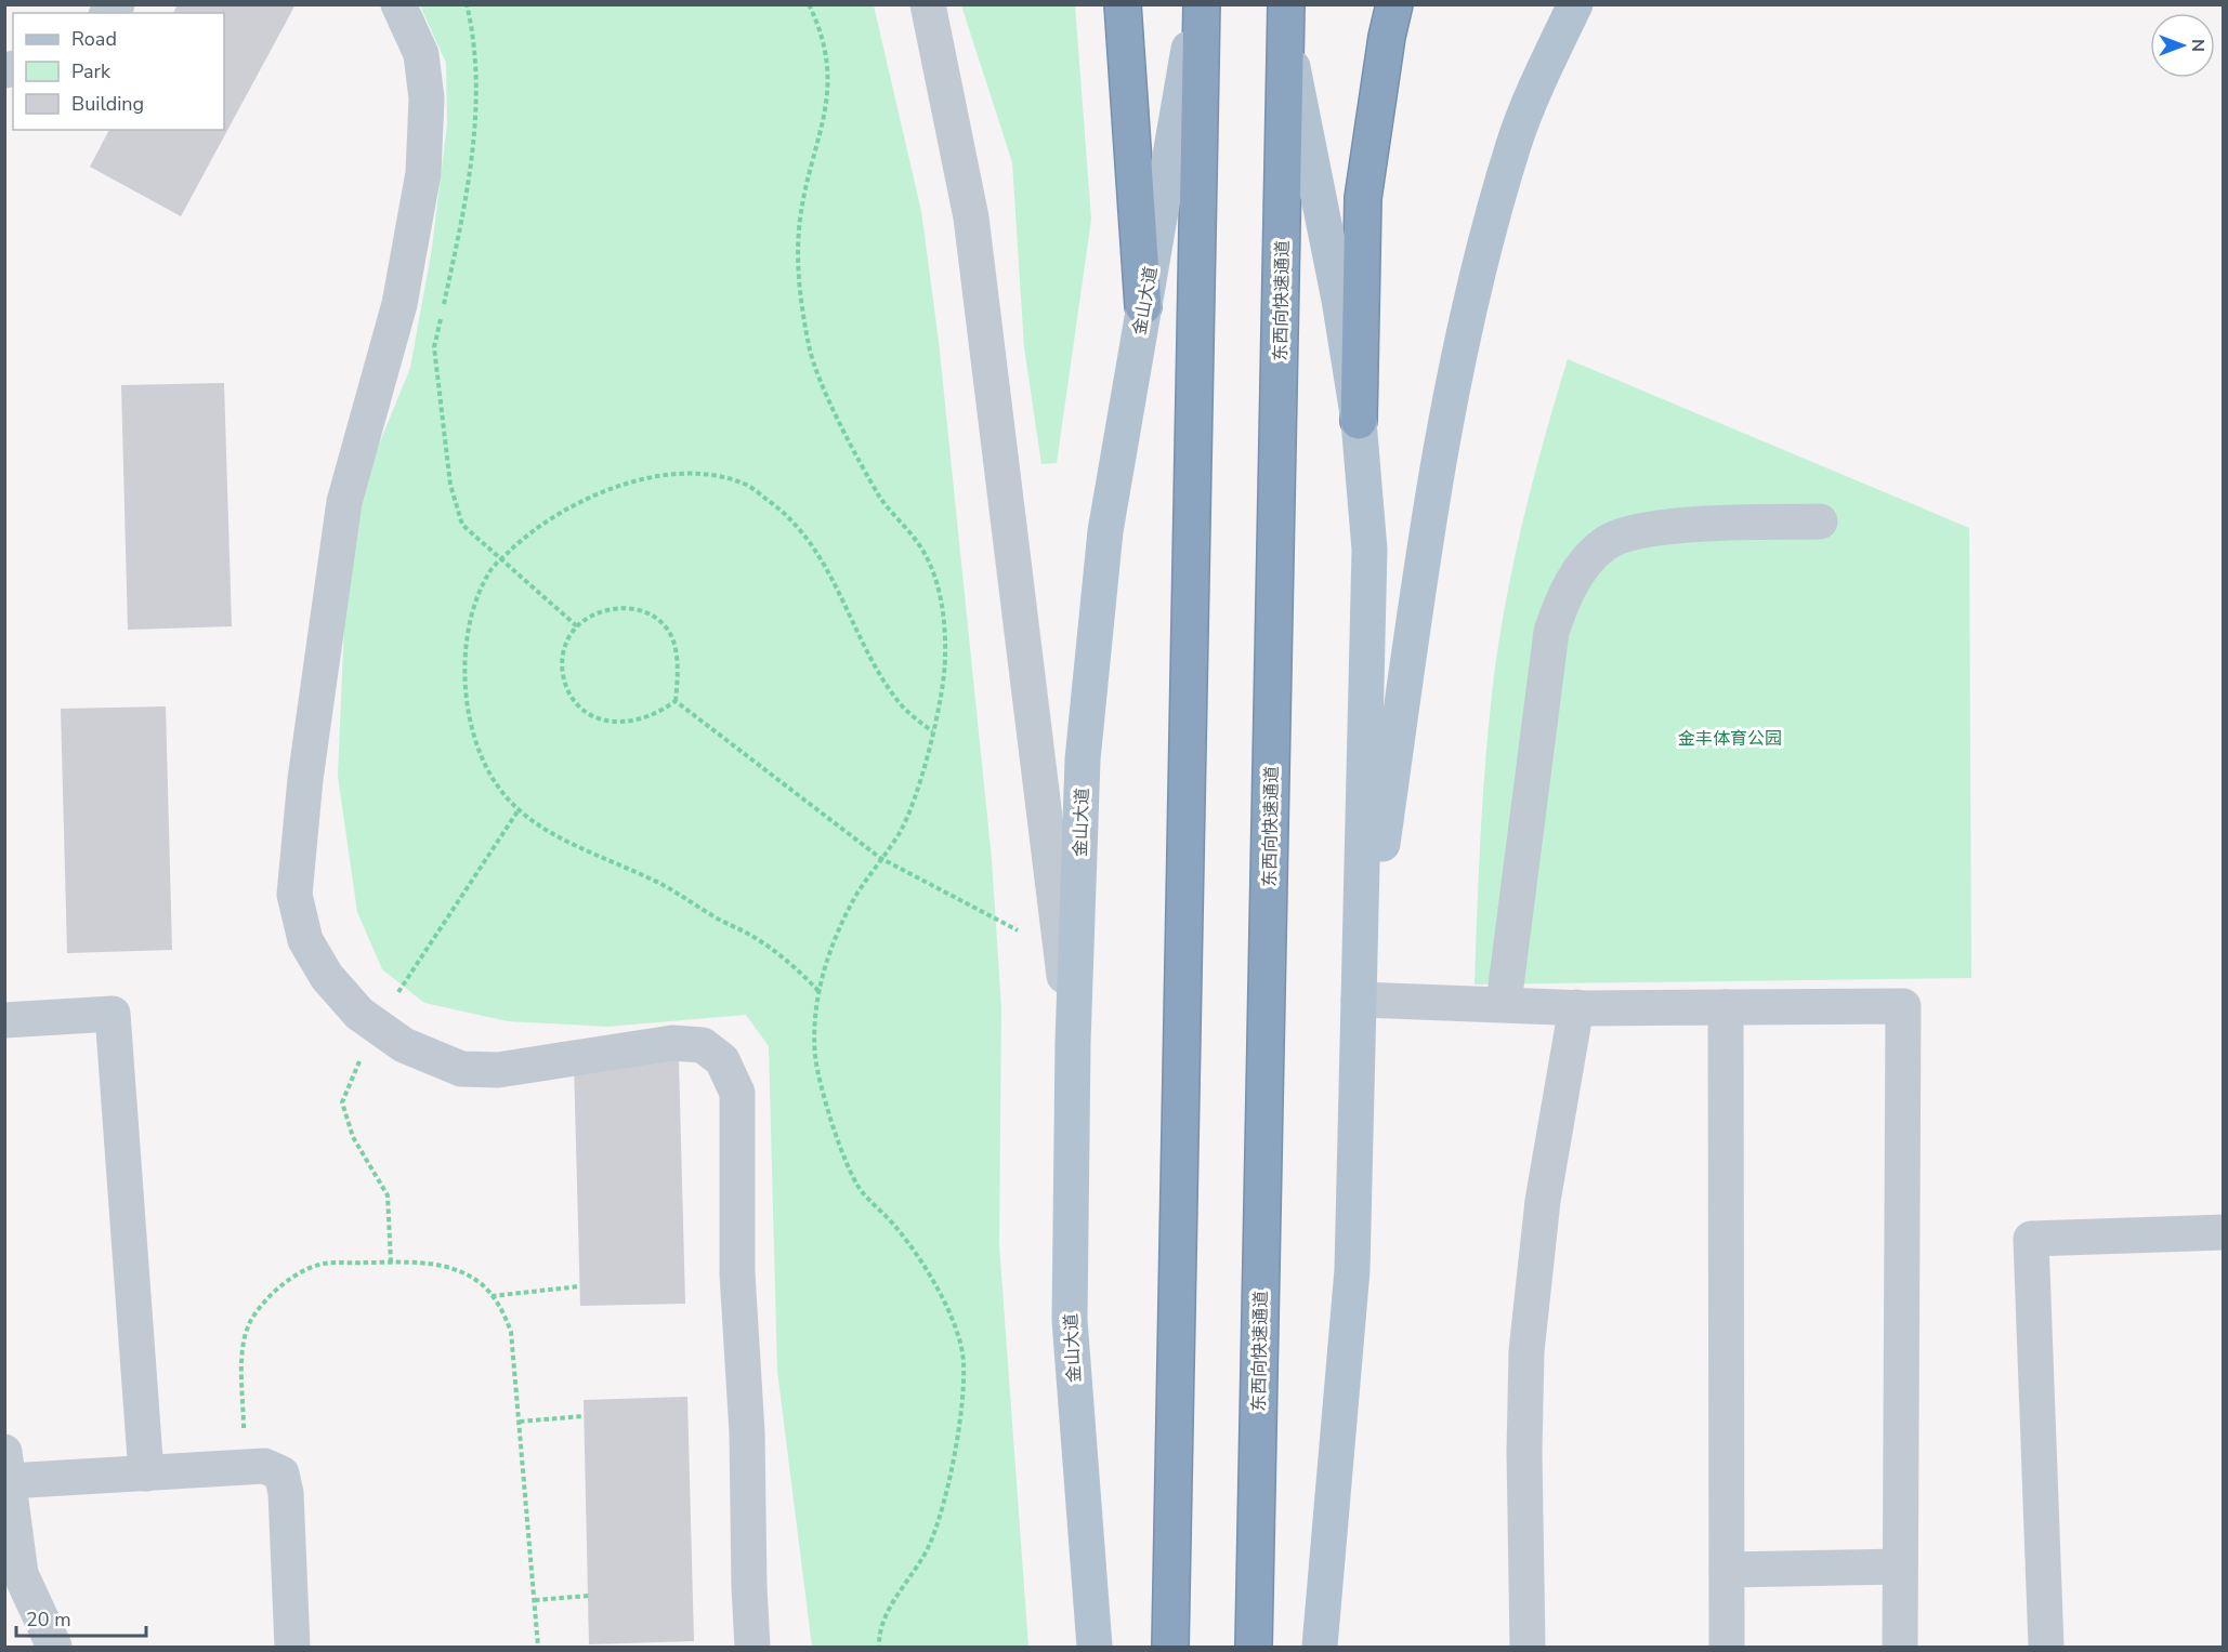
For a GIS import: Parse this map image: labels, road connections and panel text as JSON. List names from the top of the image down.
{
  "streets": {
    "highway": ["东西向快速通道"],
    "main road": ["金山大道"]
  },
  "parks": ["金丰体育公园"],
  "legend": ["Road", "Park", "Building"],
  "scale_bar": "20 m",
  "north": "right"
}
